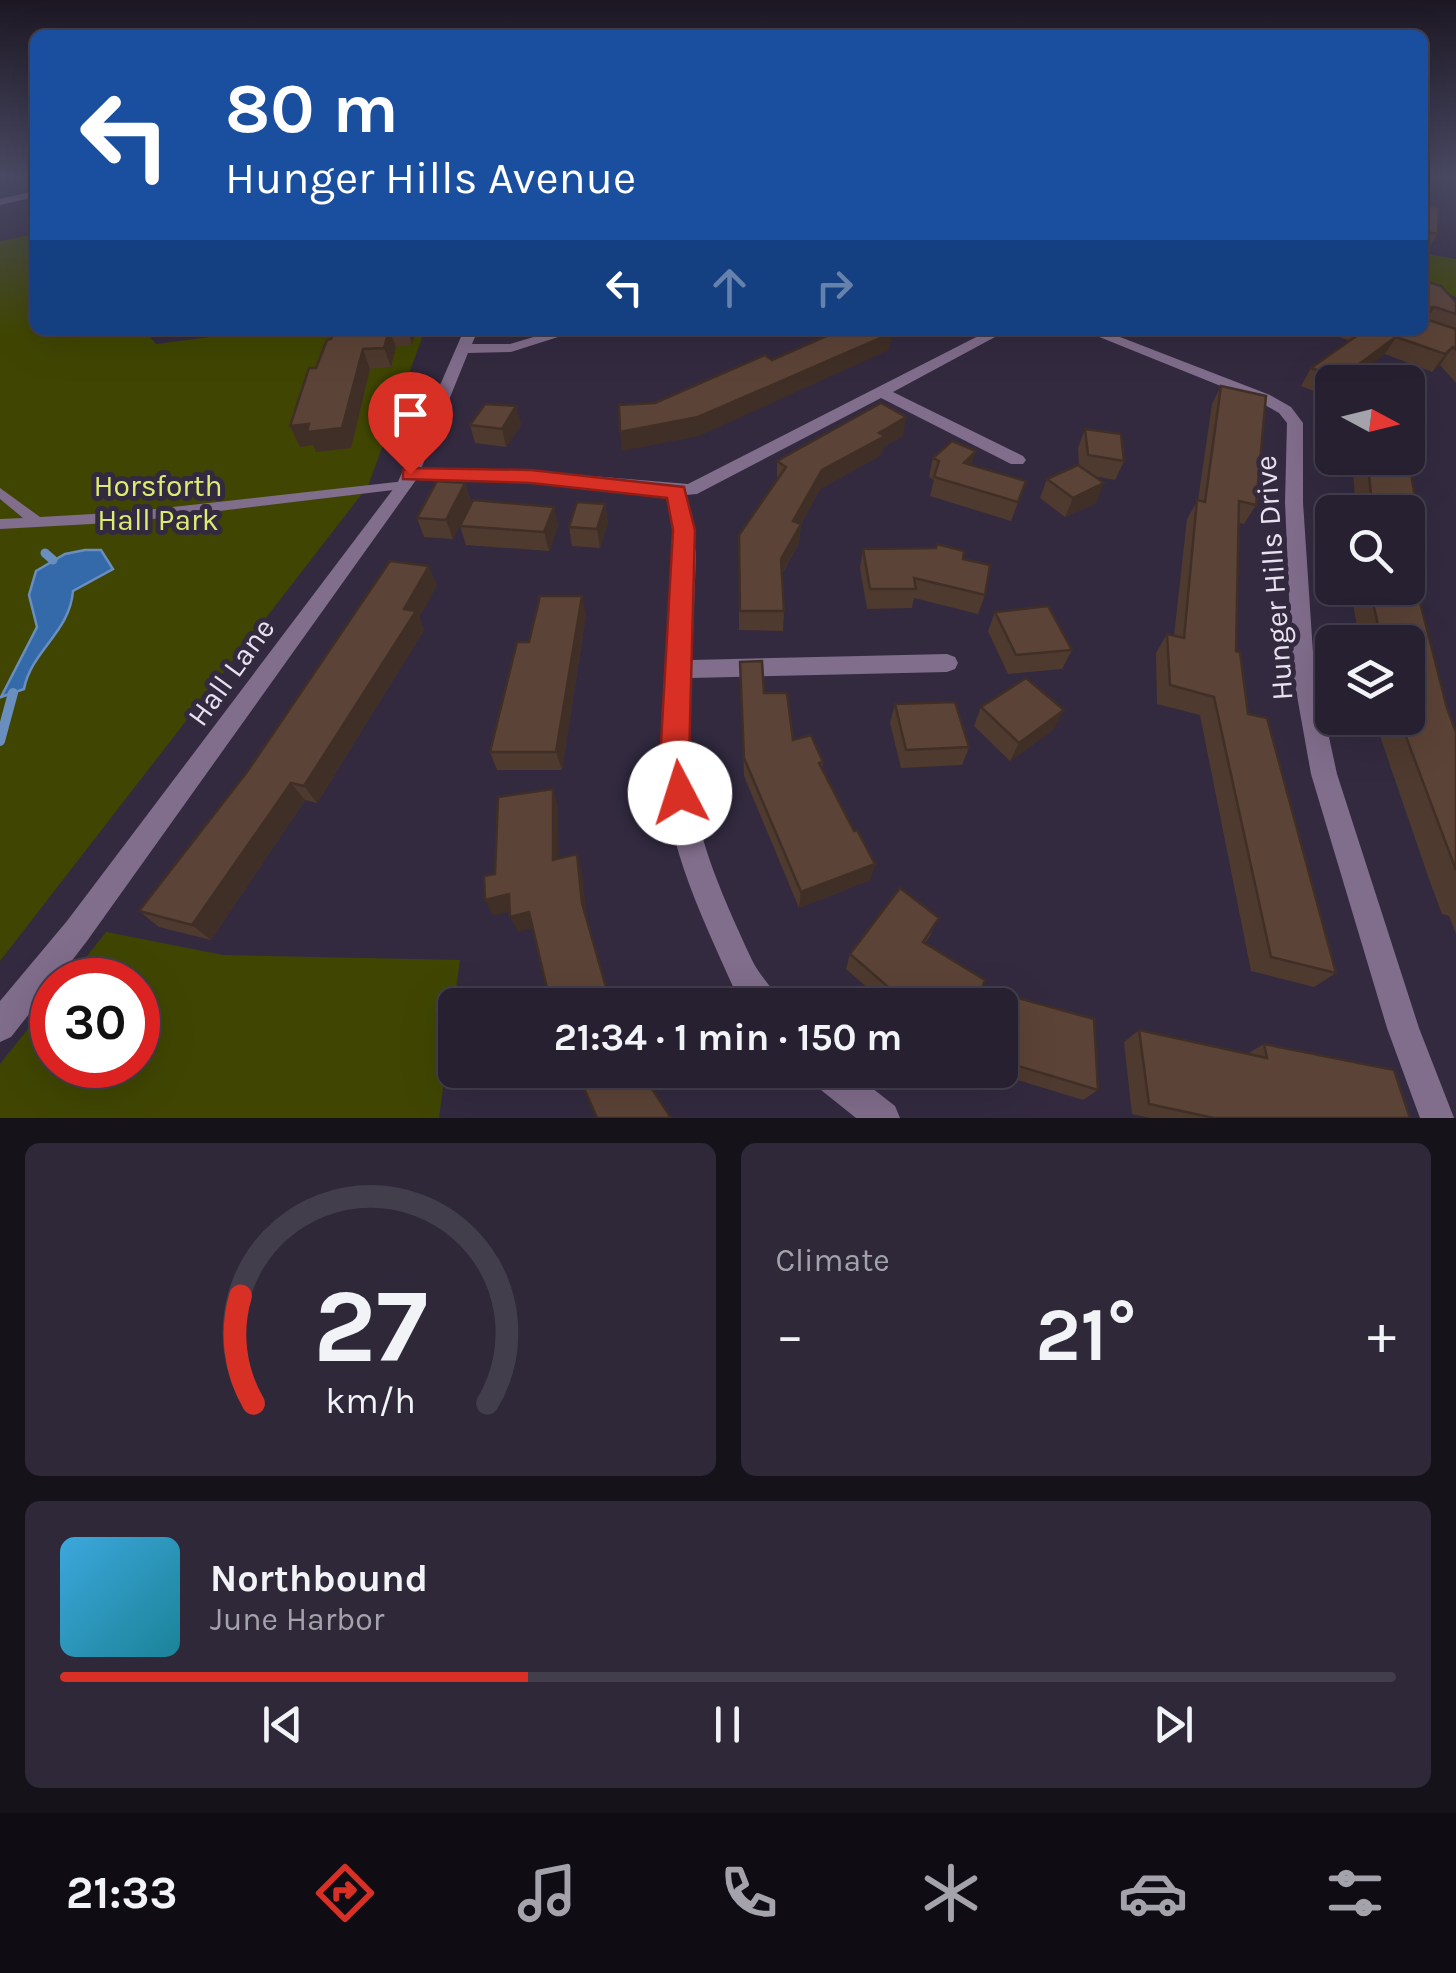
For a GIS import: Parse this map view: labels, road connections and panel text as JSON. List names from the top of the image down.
{
  "streets": {
    "street": ["Hunger Hills Drive", "Hall Lane"]
  },
  "parks": ["Horsforth Hall Park"],
  "north": "right",
  "page": {
    "turn": ["80 m", "Hunger Hills Avenue"],
    "limit": "30",
    "trip": "21:34 · 1 min · 150 m",
    "tile": "Climate",
    "heat": ["−", "21°", "+"],
    "song": ["Northbound", "June Harbor"],
    "tabs": "21:33",
    "gauge": ["27", "km/h"]
  }
}
